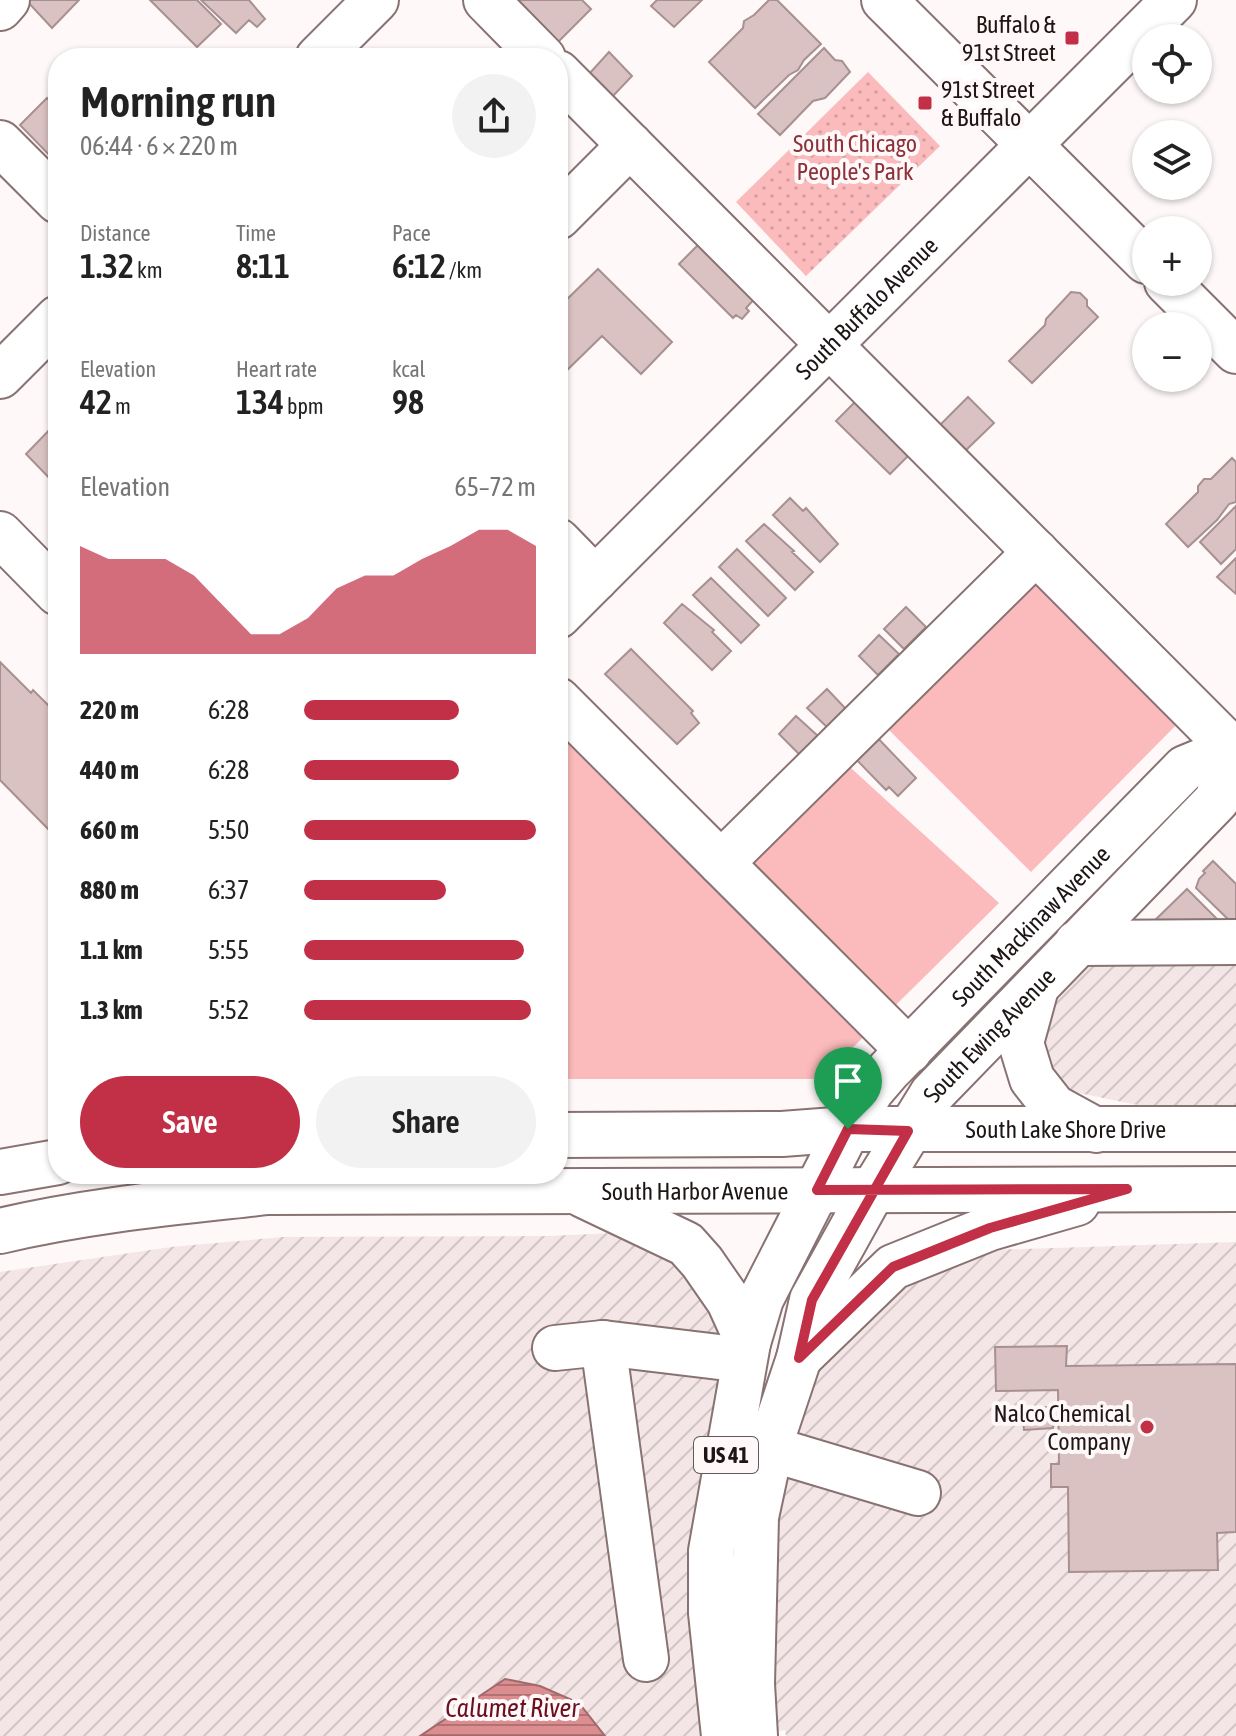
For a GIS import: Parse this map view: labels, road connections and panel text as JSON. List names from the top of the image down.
{
  "streets": {
    "main road": [
      "South Buffalo Avenue",
      "South Mackinaw Avenue",
      "South Ewing Avenue",
      "South Lake Shore Drive",
      "South Harbor Avenue",
      "US 41"
    ]
  },
  "crossings": [
    ["South Mackinaw Avenue", "South Ewing Avenue"],
    ["South Mackinaw Avenue", "South Lake Shore Drive"],
    ["South Mackinaw Avenue", "US 41"],
    ["South Ewing Avenue", "South Lake Shore Drive"],
    ["South Lake Shore Drive", "US 41"],
    ["South Harbor Avenue", "US 41"]
  ],
  "water": ["Calumet River"],
  "parks": ["South Chicago People's Park"],
  "places": {
    "transit": ["Buffalo & 91st Street", "91st Street & Buffalo"],
    "other": ["Nalco Chemical Company"]
  },
  "page": {
    "map_buttons": ["+", "−"],
    "heading": ["Morning run", "06:44 · 6 × 220 m"],
    "stats": [
      ["Distance", "1.32 km"],
      ["Time", "8:11"],
      ["Pace", "6:12 /km"],
      ["Elevation", "42 m"],
      ["Heart rate", "134 bpm"],
      ["kcal", "98"]
    ],
    "chart": ["Elevation", "65–72 m"],
    "list": [
      {
        "name": "220 m",
        "note": "6:28"
      },
      {
        "name": "440 m",
        "note": "6:28"
      },
      {
        "name": "660 m",
        "note": "5:50"
      },
      {
        "name": "880 m",
        "note": "6:37"
      },
      {
        "name": "1.1 km",
        "note": "5:55"
      },
      {
        "name": "1.3 km",
        "note": "5:52"
      }
    ],
    "buttons": ["Save", "Share"]
  }
}
